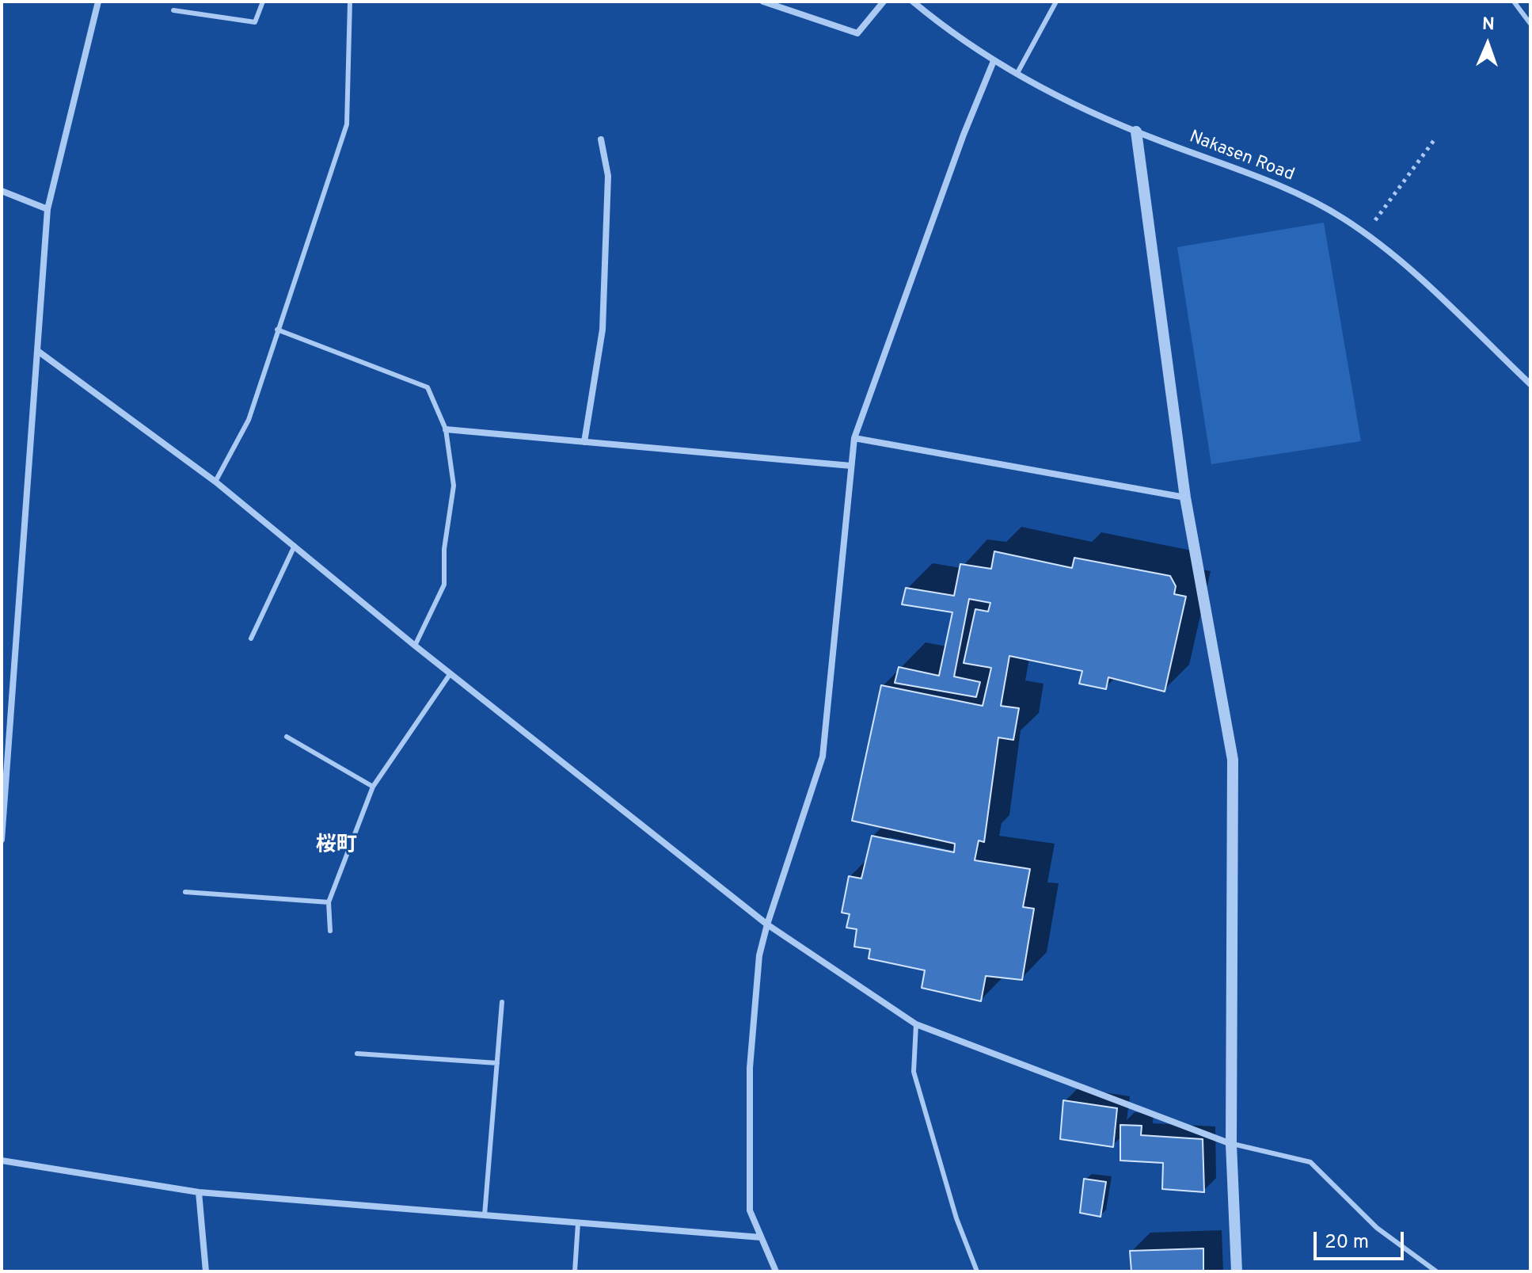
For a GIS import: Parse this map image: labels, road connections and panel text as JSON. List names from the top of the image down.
{
  "streets": {
    "street": ["Nakasen Road"]
  },
  "districts": ["桜町"],
  "scale_bar": "20 m",
  "north": "top"
}
